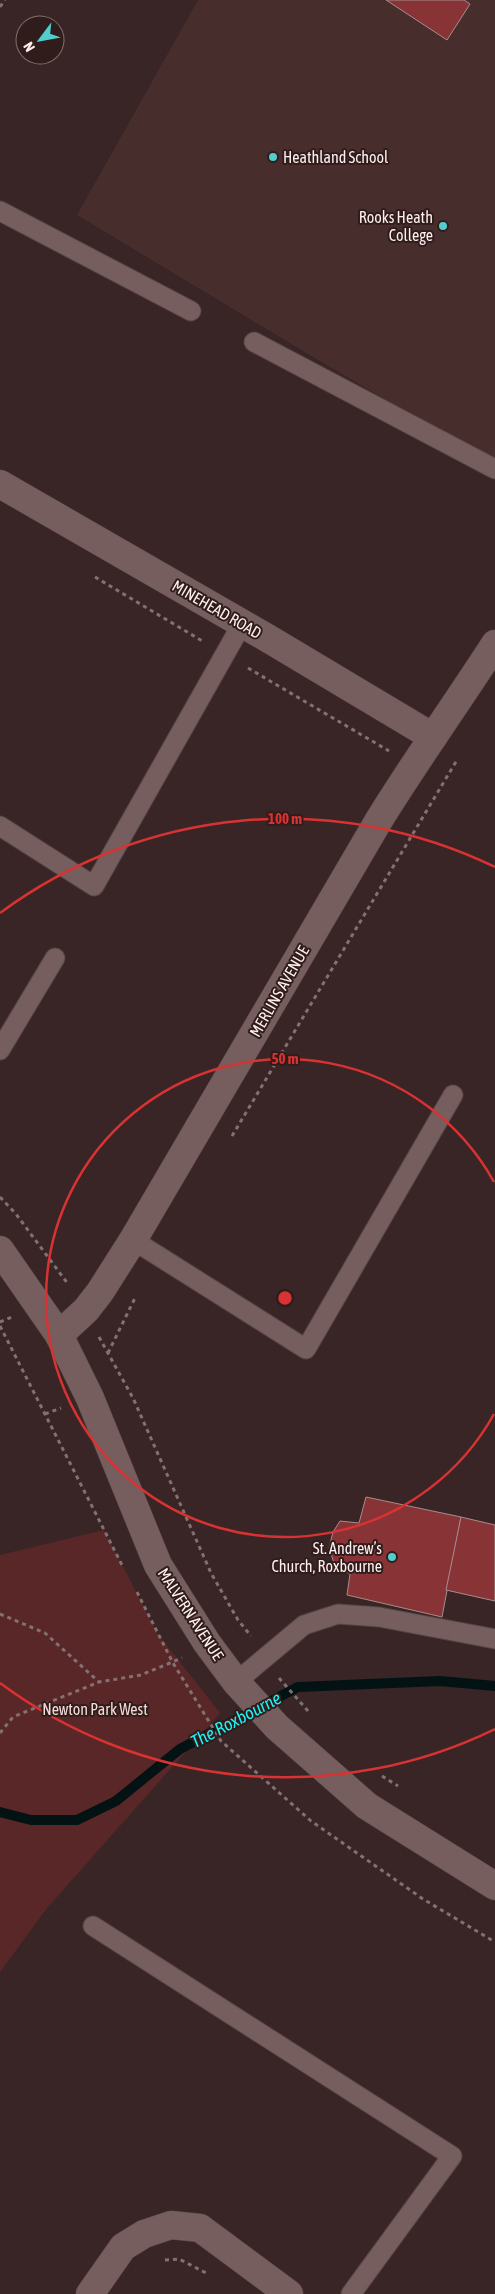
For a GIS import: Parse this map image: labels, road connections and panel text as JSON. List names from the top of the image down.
{
  "streets": {
    "street": ["MINEHEAD ROAD", "MERLINS AVENUE", "MALVERN AVENUE"]
  },
  "crossings": [
    ["MINEHEAD ROAD", "MERLINS AVENUE"],
    ["MERLINS AVENUE", "MALVERN AVENUE"]
  ],
  "water": ["The Roxbourne"],
  "parks": ["Newton Park West"],
  "places": ["Heathland School", "Rooks Heath College", "St. Andrew’s Church, Roxbourne"],
  "north": "bottom left",
  "rings": ["100 m", "50 m"]
}
